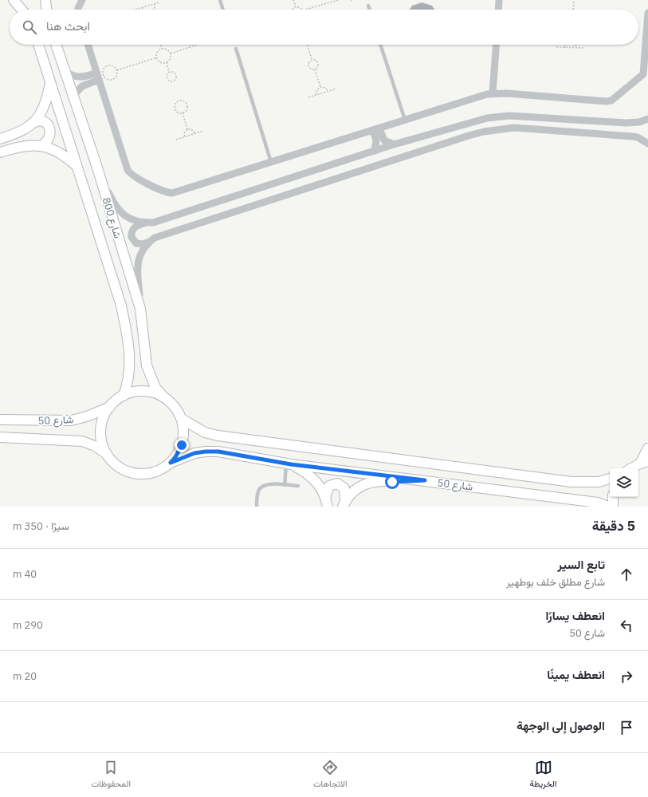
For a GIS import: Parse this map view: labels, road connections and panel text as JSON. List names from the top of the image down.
{
  "streets": {
    "main road": ["شارع 800", "شارع 50"]
  },
  "crossings": [
    ["شارع 800", "شارع 50"]
  ],
  "page": {
    "search": "ابحث هنا",
    "heading": ["5 دقيقة", "سيرًا · 350 m"],
    "list": [
      ["تابع السير", "شارع مطلق خلف بوطهير", "40 m"],
      ["انعطف يسارًا", "شارع 50", "290 m"],
      ["انعطف يمينًا", "20 m"],
      "الوصول إلى الوجهة"
    ],
    "nav": ["الخريطة", "الاتجاهات", "المحفوظات"]
  }
}
